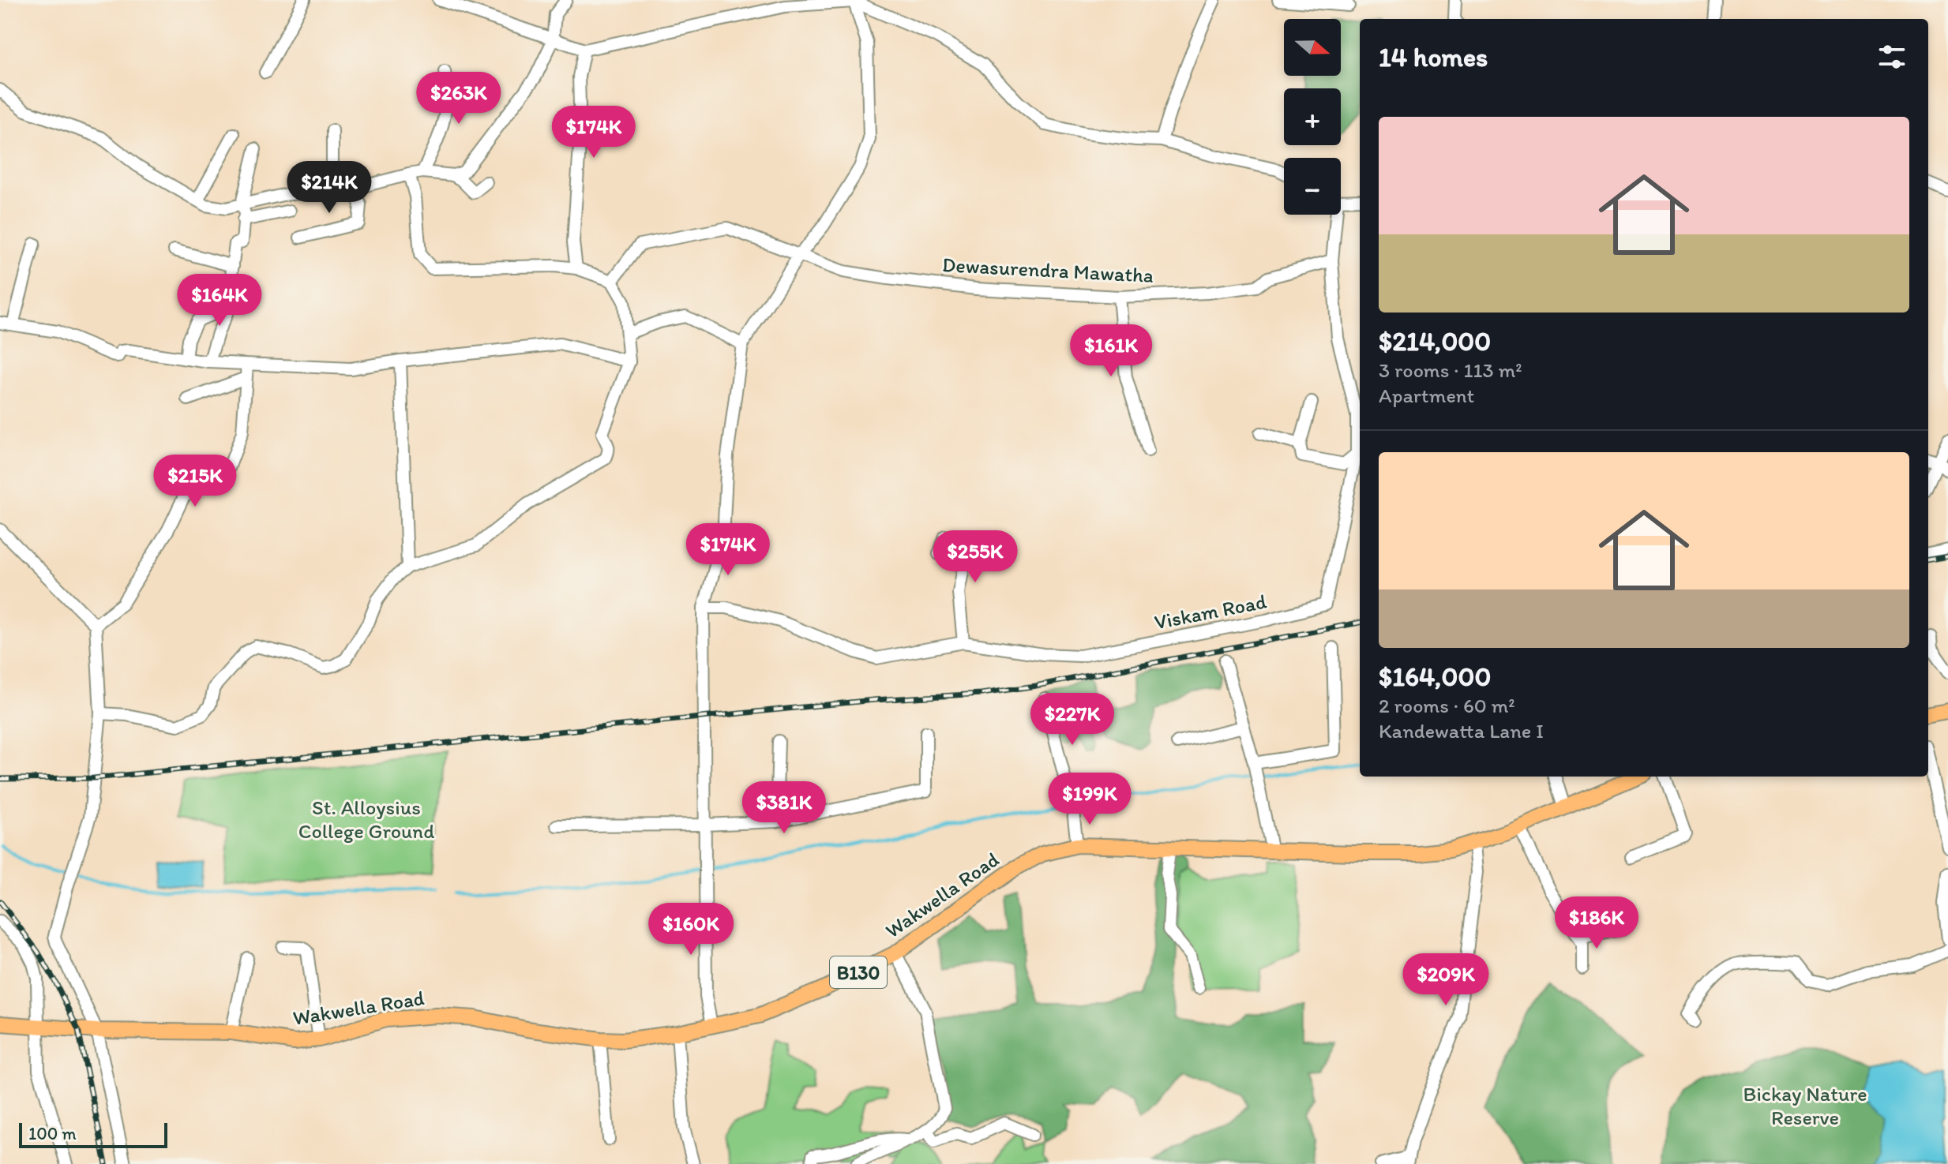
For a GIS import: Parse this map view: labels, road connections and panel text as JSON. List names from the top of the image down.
{
  "streets": {
    "main road": ["Wakwella Road", "B130"],
    "street": ["Dewasurendra Mawatha", "Viskam Road"]
  },
  "crossings": [
    ["Dewasurendra Mawatha", "Viskam Road"]
  ],
  "parks": ["St. Alloysius College Ground", "Bickay Nature Reserve"],
  "scale_bar": "100 m",
  "north": "right",
  "page": {
    "map_buttons": ["+", "−"],
    "heading": "14 homes",
    "price": [
      "$263K",
      "$174K",
      "$214K",
      "$164K",
      "$161K",
      "$215K",
      "$174K",
      "$255K",
      "$227K",
      "$199K",
      "$381K",
      "$186K",
      "$160K",
      "$209K"
    ],
    "list": [
      {
        "name": "$214,000",
        "note": "3 rooms · 113 m² · Apartment"
      },
      {
        "name": "$164,000",
        "note": "2 rooms · 60 m² · Kandewatta Lane I"
      }
    ],
    "scale": "100 m"
  }
}
